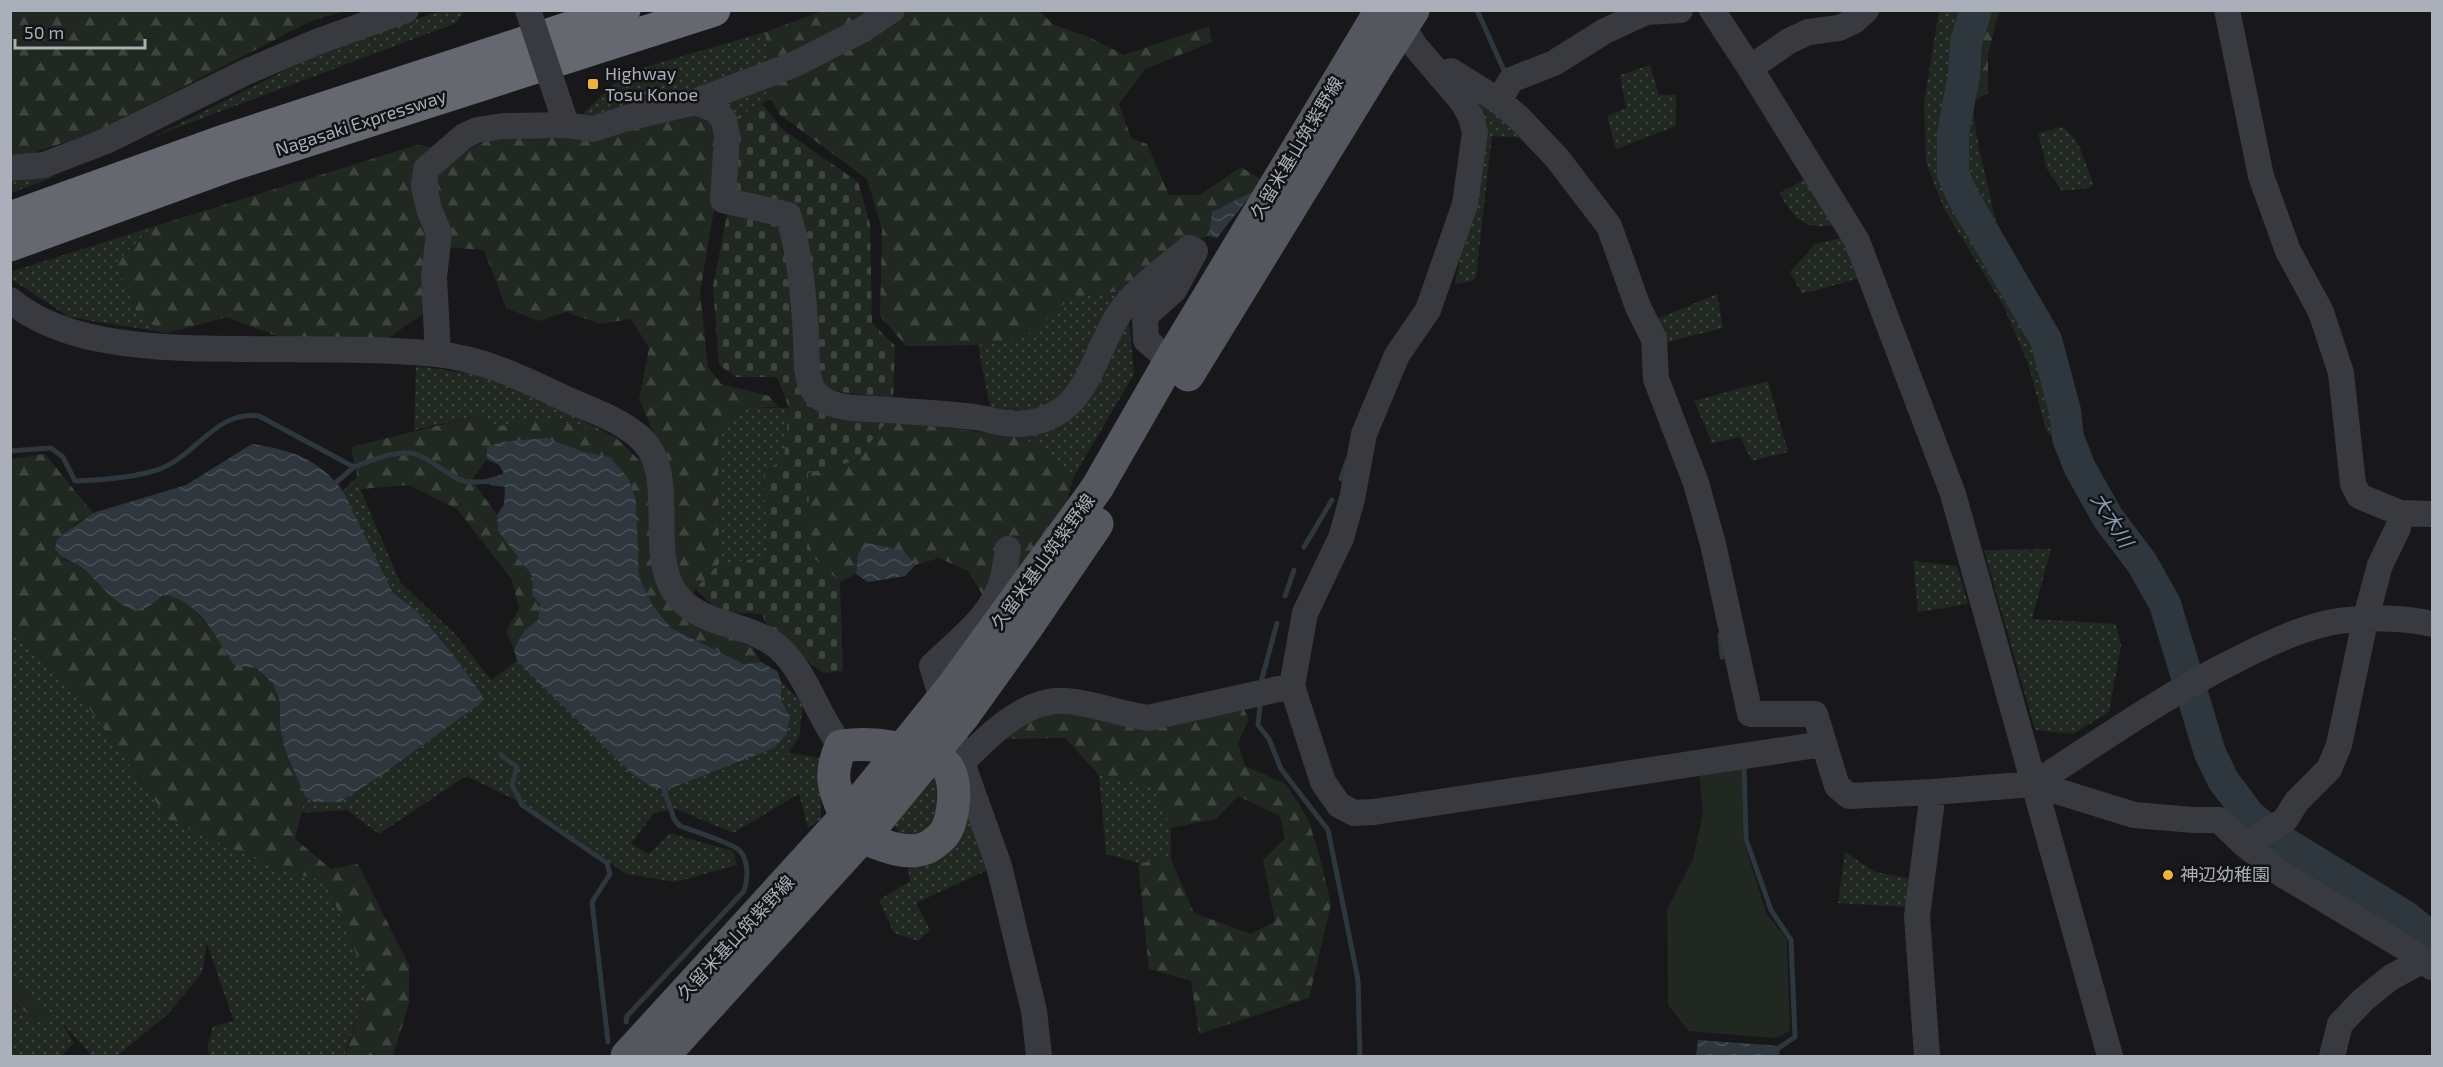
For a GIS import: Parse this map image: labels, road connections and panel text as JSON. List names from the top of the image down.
{
  "streets": {
    "highway": ["Nagasaki Expressway"],
    "main road": ["久留米基山筑紫野線"]
  },
  "water": ["大木川"],
  "places": {
    "transit": ["Highway Tosu Konoe"],
    "other": ["神辺幼稚園"]
  },
  "scale_bar": "50 m"
}
